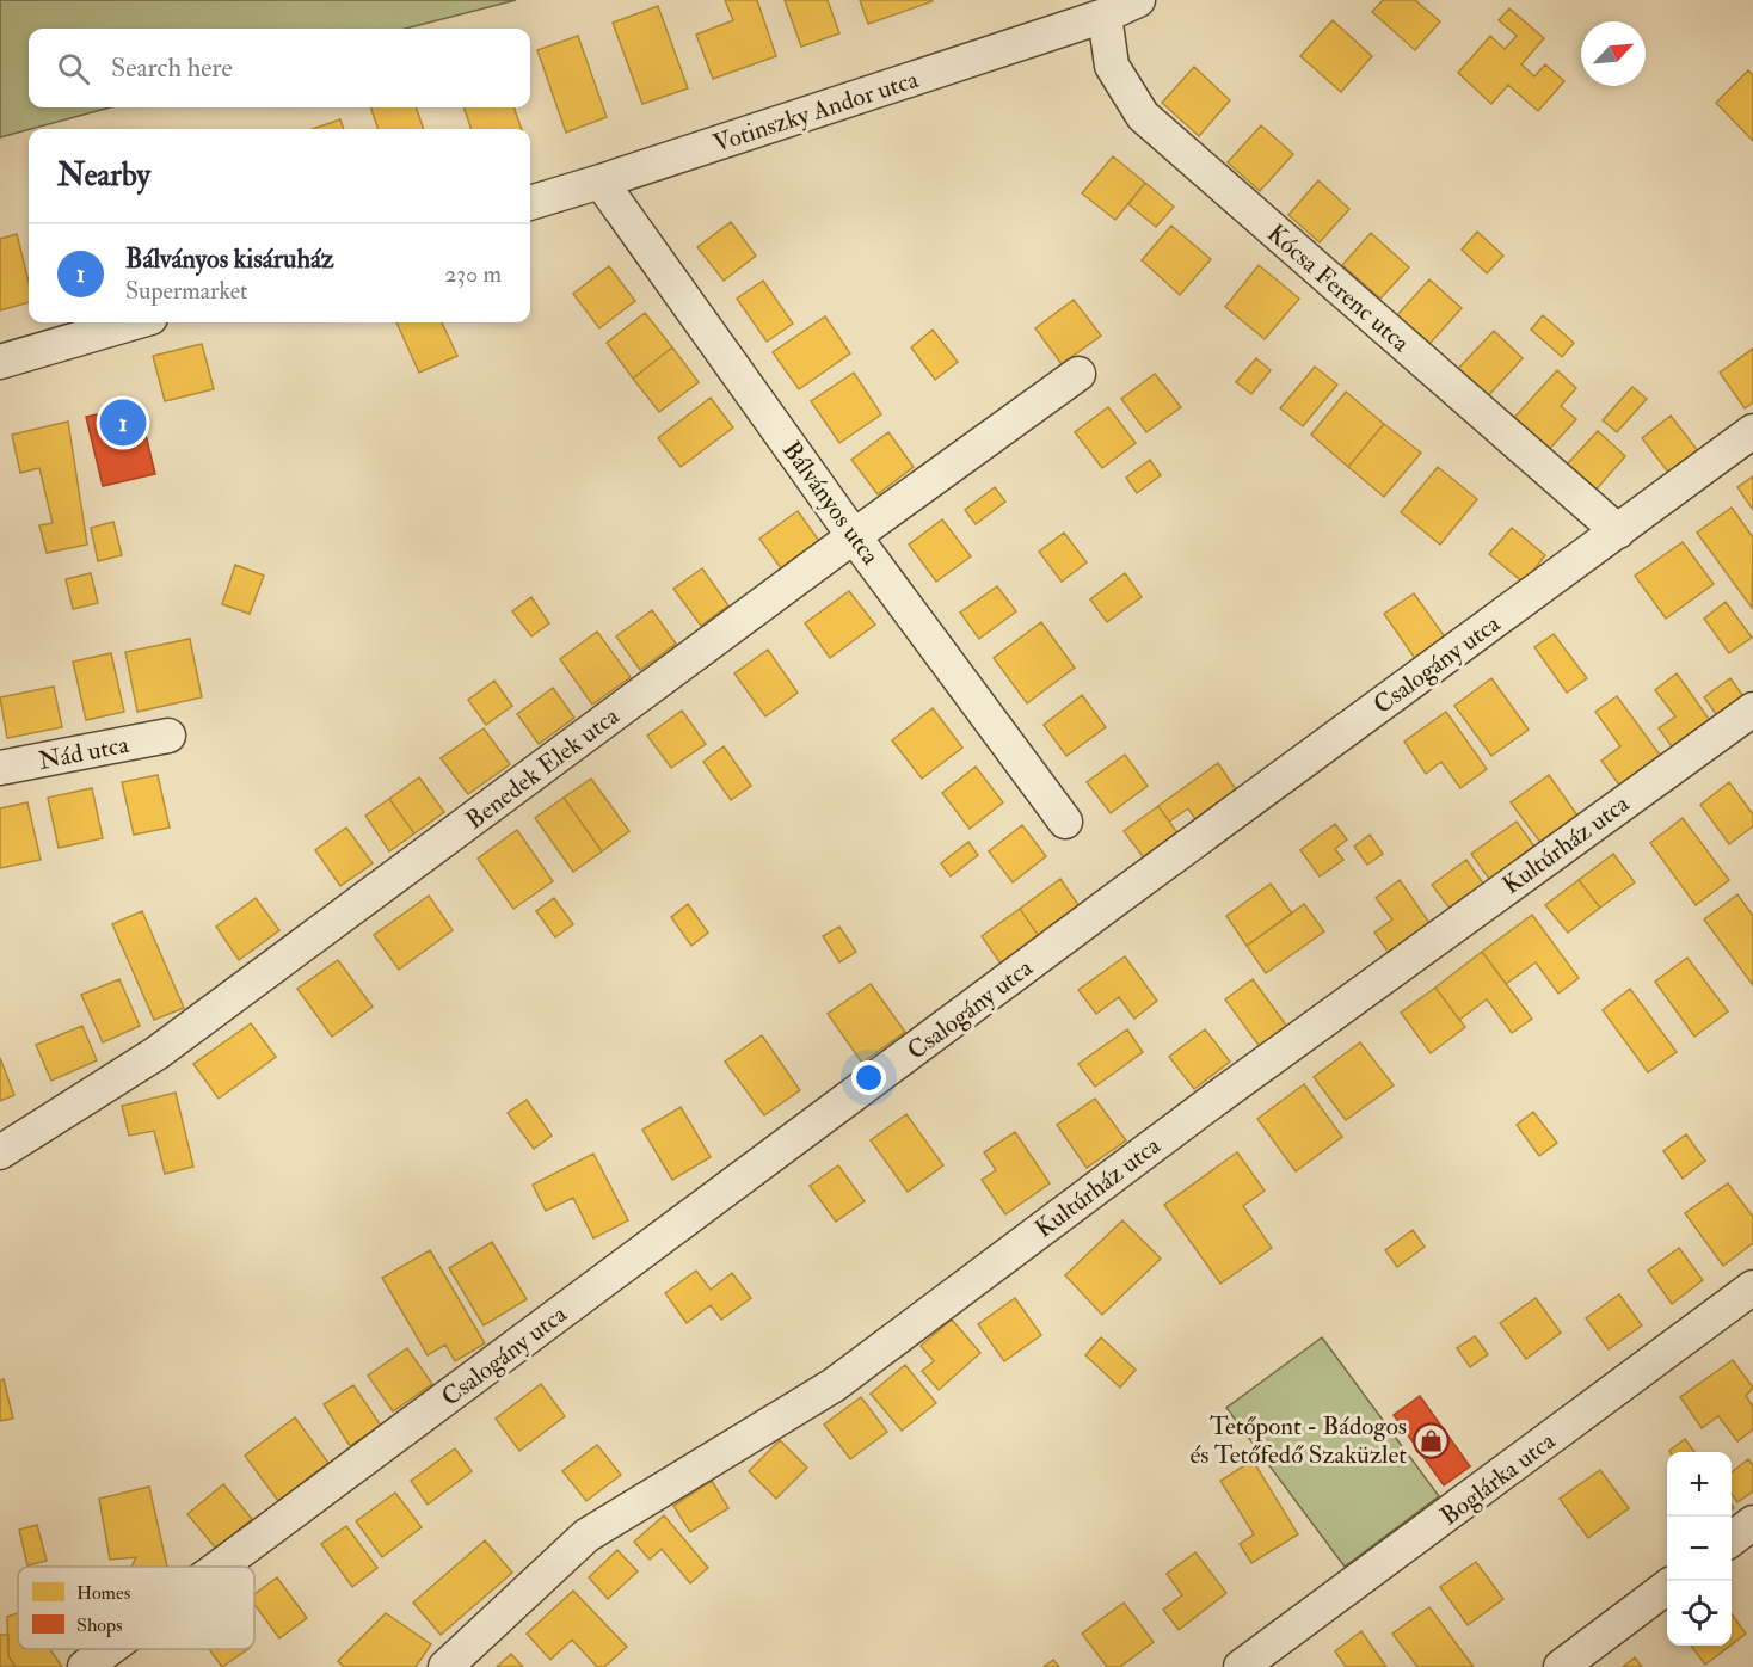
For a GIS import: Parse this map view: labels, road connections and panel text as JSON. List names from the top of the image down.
{
  "streets": {
    "street": [
      "Votinszky Andor utca",
      "Kócsa Ferenc utca",
      "Bálványos utca",
      "Csalogány utca",
      "Nád utca",
      "Benedek Elek utca",
      "Kultúrház utca",
      "Boglárka utca"
    ]
  },
  "crossings": [
    ["Votinszky Andor utca", "Kócsa Ferenc utca"],
    ["Votinszky Andor utca", "Bálványos utca"],
    ["Kócsa Ferenc utca", "Csalogány utca"],
    ["Bálványos utca", "Benedek Elek utca"]
  ],
  "places": {
    "shop": ["Tetőpont - Bádogos és Tetőfedő Szaküzlet"]
  },
  "legend": ["Homes", "Shops"],
  "north": "top right",
  "page": {
    "search": "Search here",
    "heading": "Nearby",
    "list": [
      {
        "mark": "1",
        "name": "Bálványos kisáruház",
        "note": "Supermarket",
        "value": "230 m"
      }
    ],
    "pins": "1",
    "map_buttons": ["+", "−"]
  }
}
